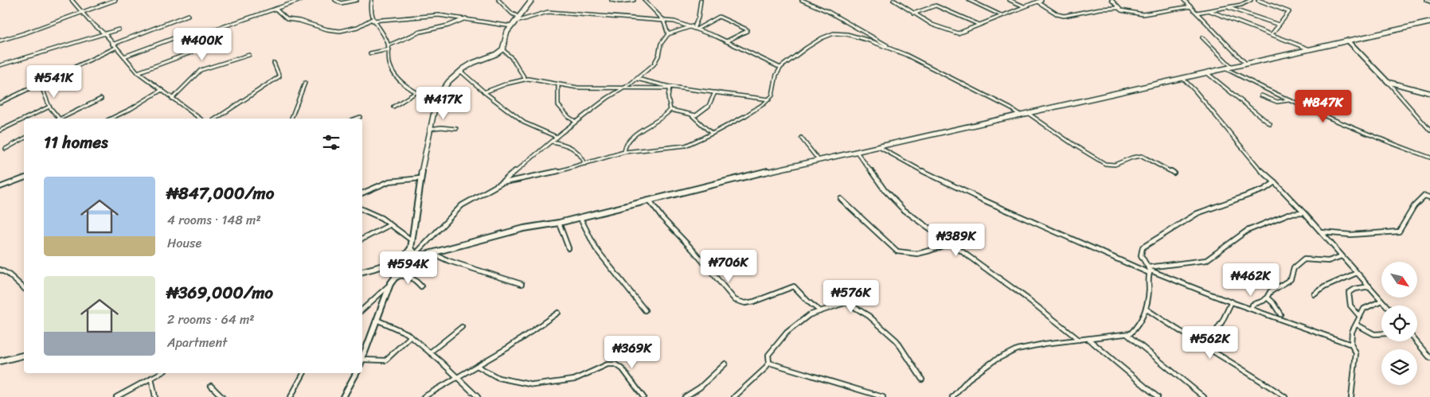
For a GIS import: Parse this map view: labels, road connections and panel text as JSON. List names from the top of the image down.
{
  "north": "bottom right",
  "page": {
    "price": [
      "₦400K",
      "₦541K",
      "₦417K",
      "₦847K",
      "₦389K",
      "₦706K",
      "₦594K",
      "₦462K",
      "₦576K",
      "₦562K",
      "₦369K"
    ],
    "heading": "11 homes",
    "list": [
      {
        "name": "₦847,000/mo",
        "note": "4 rooms · 148 m² · House"
      },
      {
        "name": "₦369,000/mo",
        "note": "2 rooms · 64 m² · Apartment"
      }
    ]
  }
}
